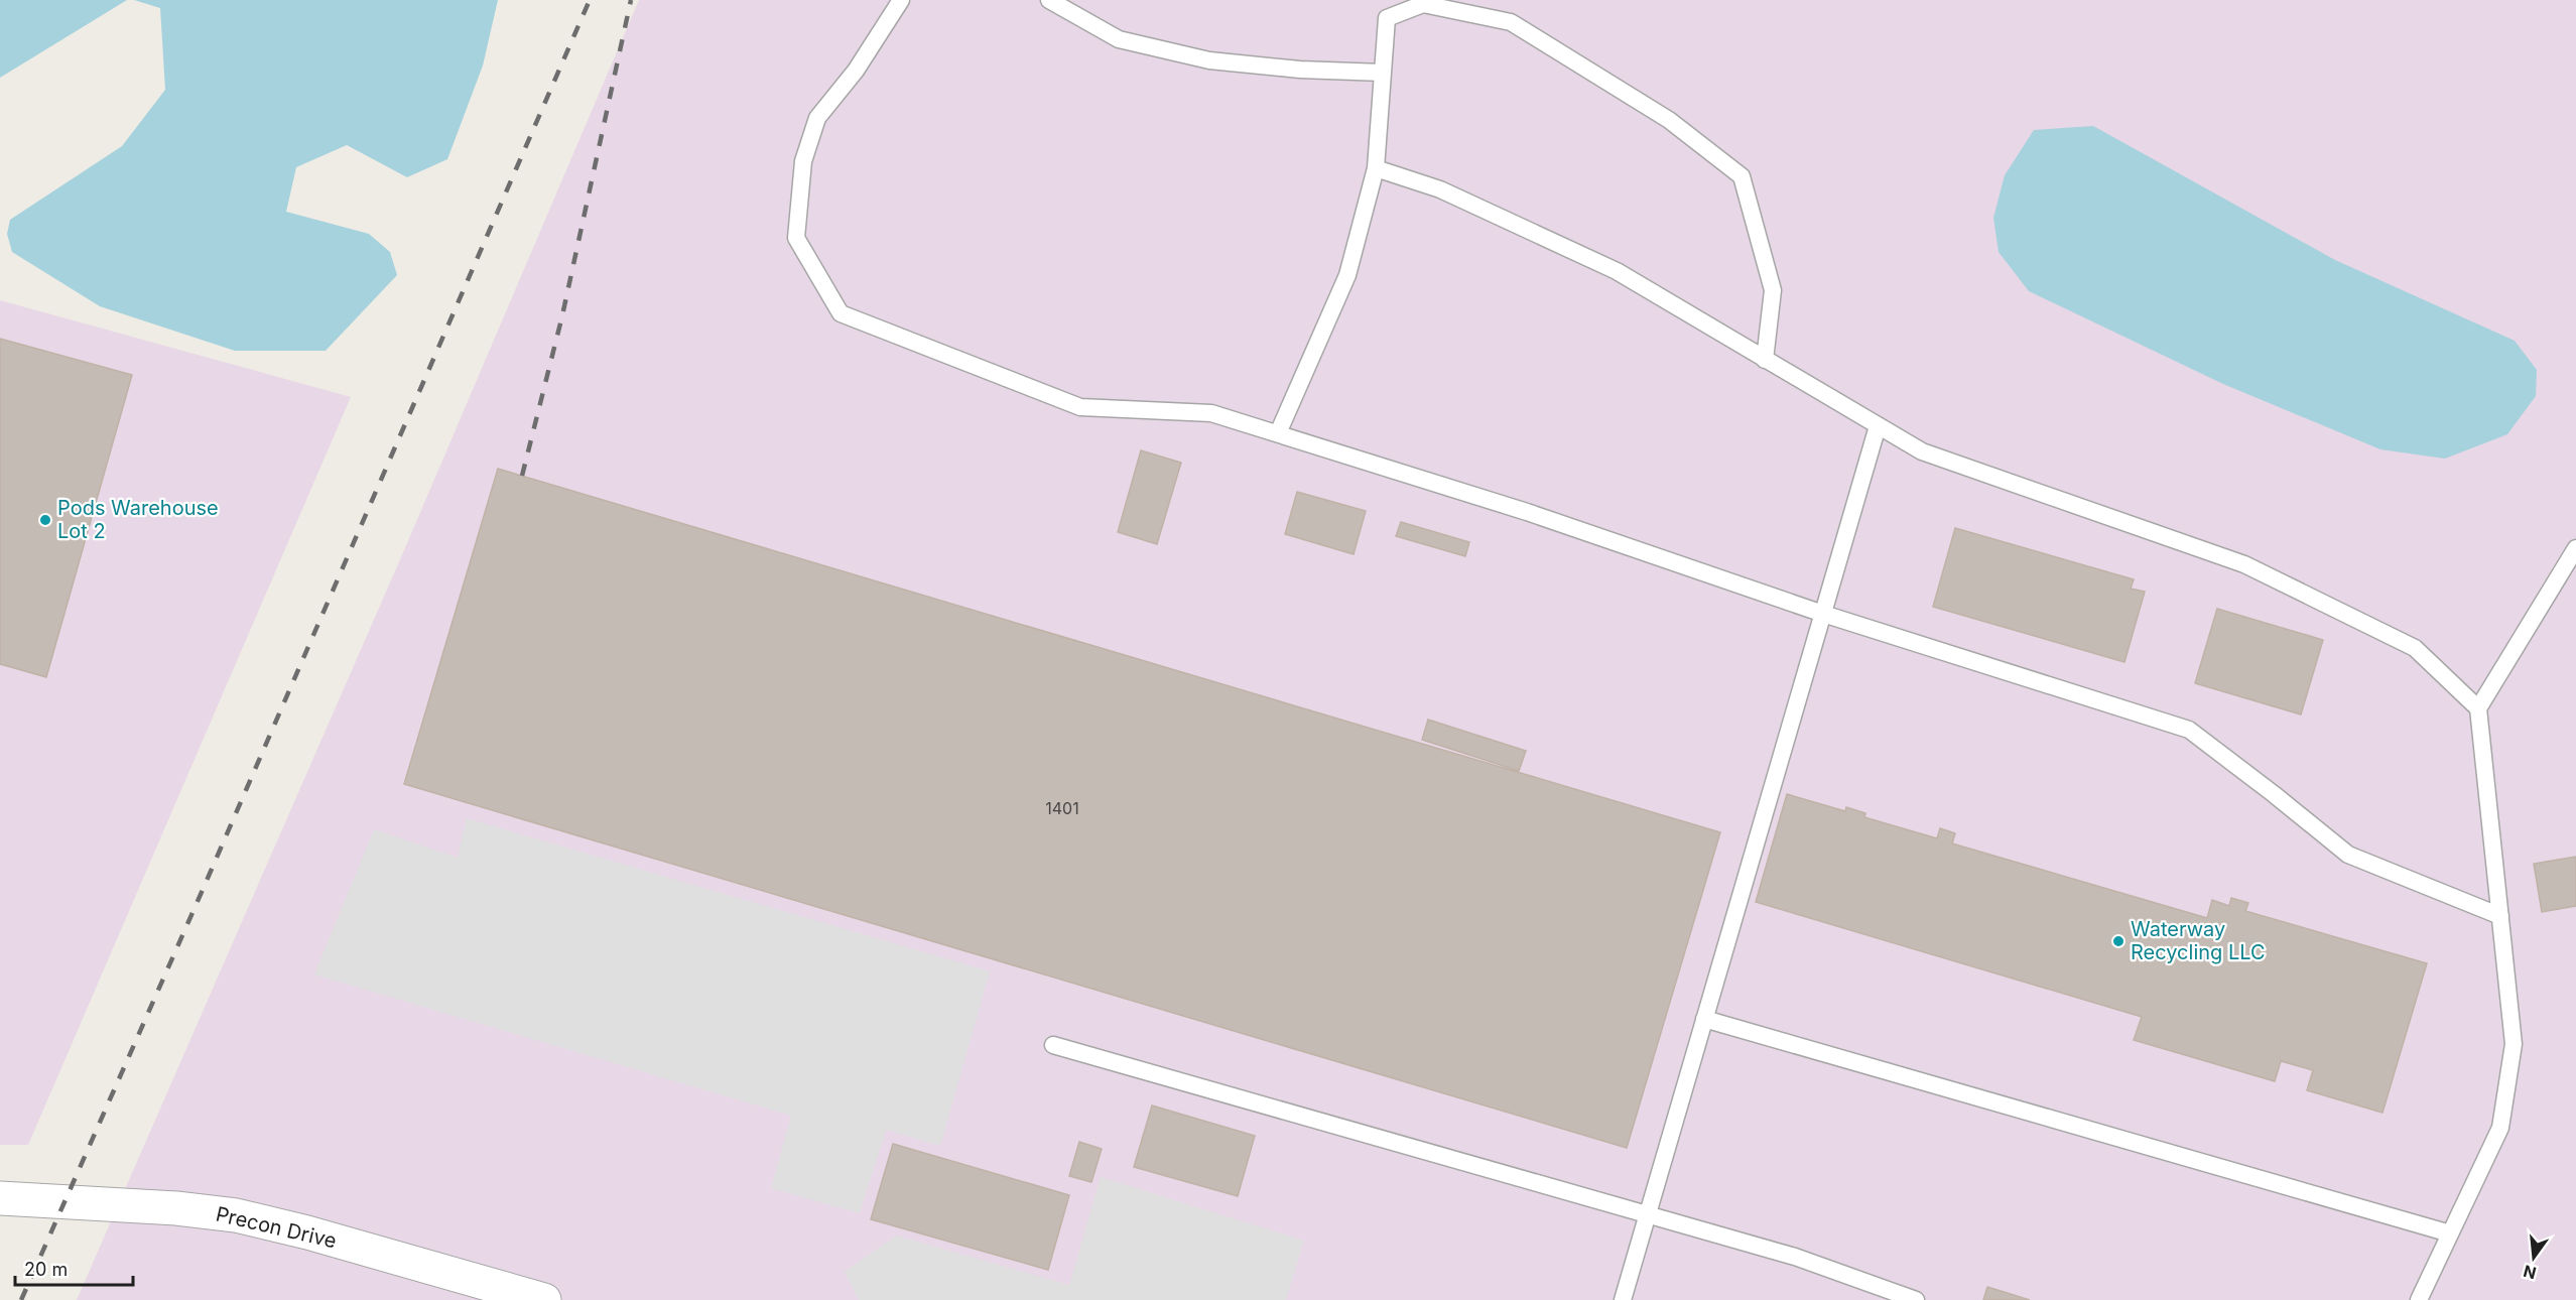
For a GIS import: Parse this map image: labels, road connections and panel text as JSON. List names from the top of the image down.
{
  "streets": {
    "street": ["Precon Drive"]
  },
  "places": ["Pods Warehouse Lot 2", "Waterway Recycling LLC"],
  "house_numbers": ["1401"],
  "scale_bar": "20 m",
  "north": "bottom"
}
